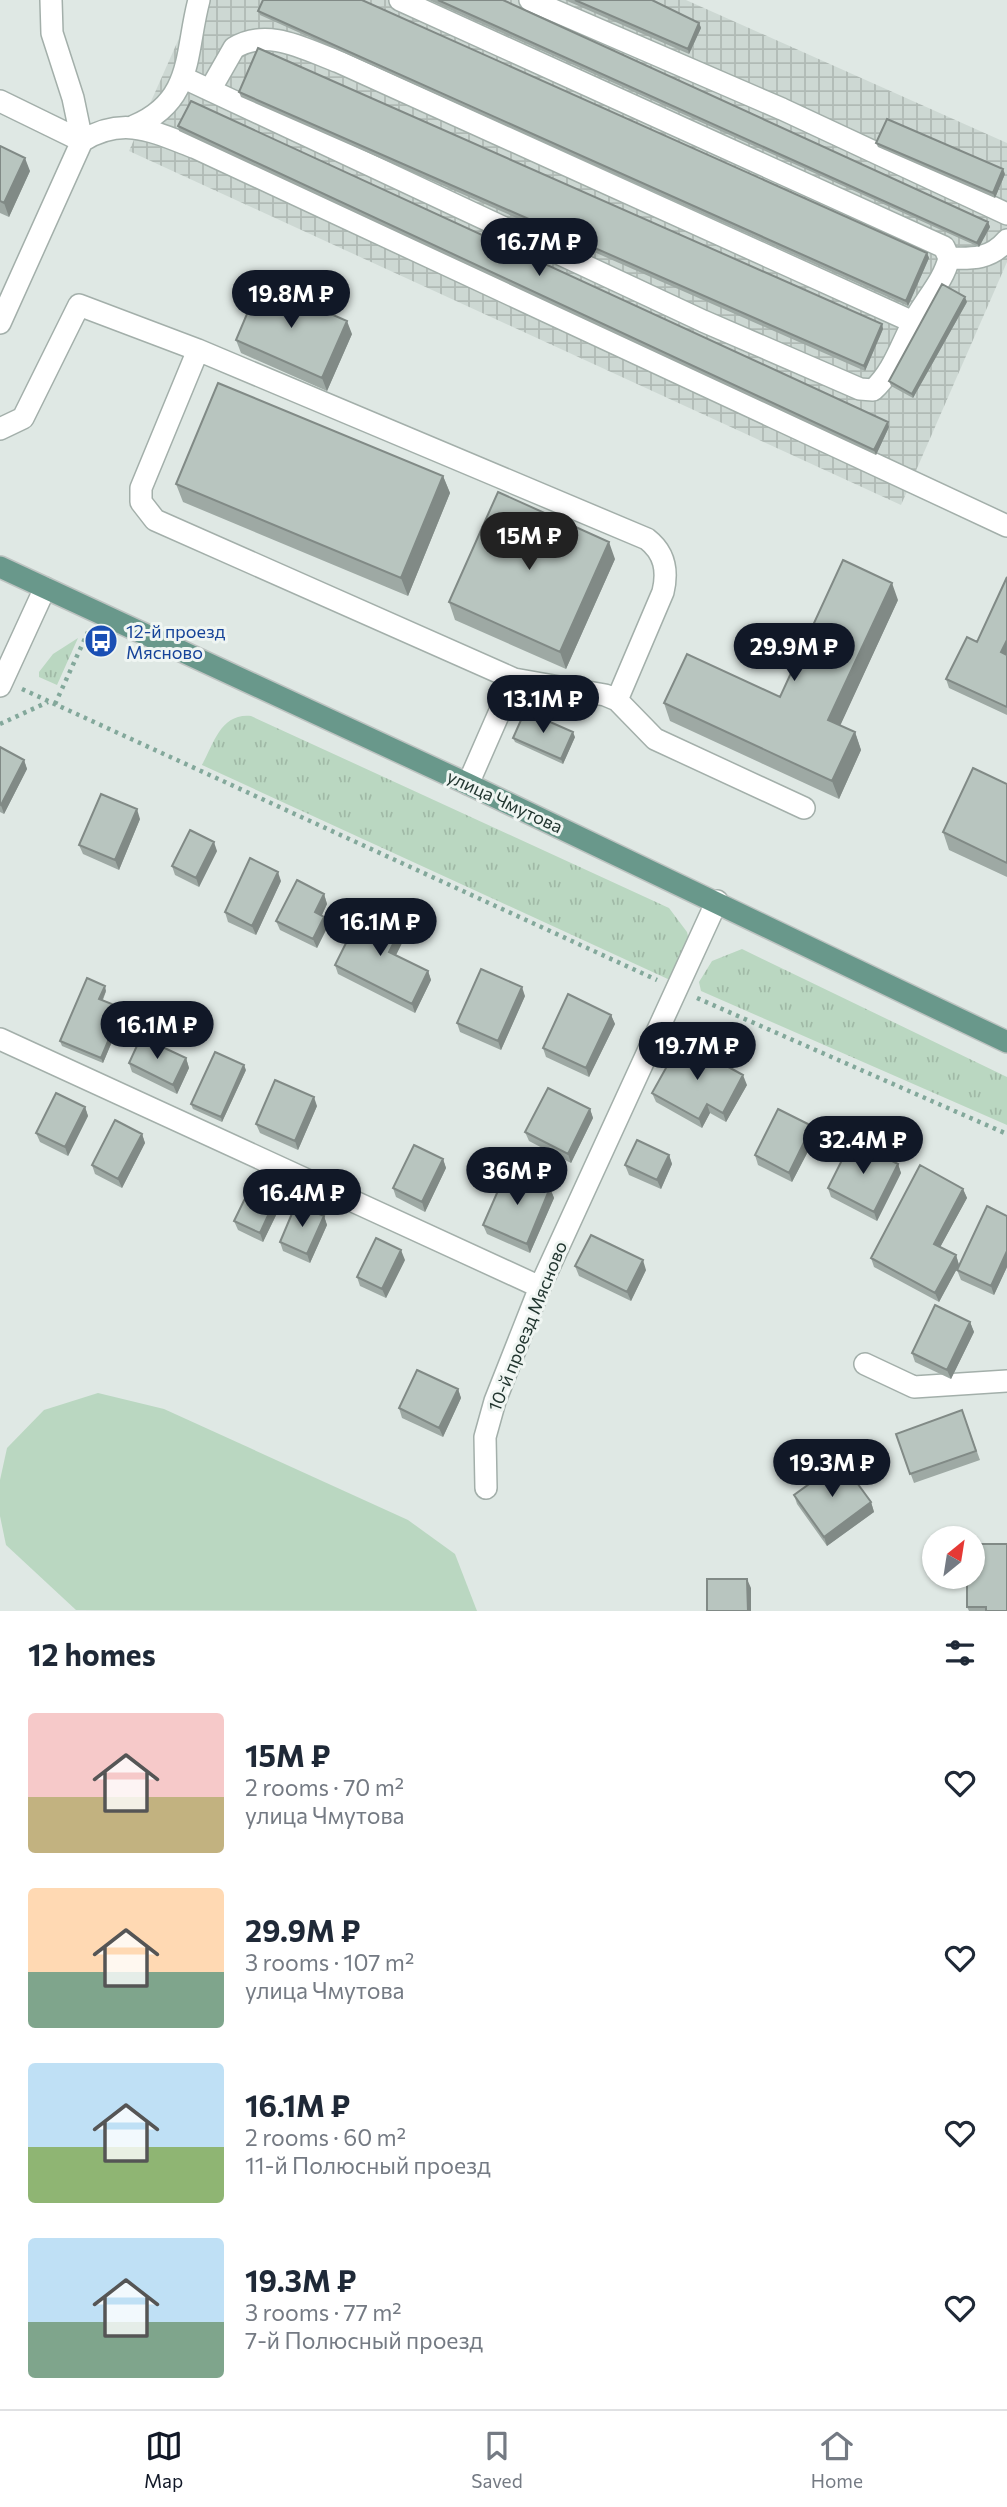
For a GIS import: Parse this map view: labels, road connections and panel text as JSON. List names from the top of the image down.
{
  "streets": {
    "main road": ["улица Чмутова"],
    "street": ["10-й проезд Мясново"]
  },
  "crossings": [
    ["улица Чмутова", "10-й проезд Мясново"]
  ],
  "places": {
    "bus stop": ["12-й проезд Мясново"]
  },
  "north": "top right",
  "page": {
    "price": [
      "16.7M ₽",
      "19.8M ₽",
      "15M ₽",
      "29.9M ₽",
      "13.1M ₽",
      "16.1M ₽",
      "16.1M ₽",
      "19.7M ₽",
      "32.4M ₽",
      "36M ₽",
      "16.4M ₽",
      "19.3M ₽"
    ],
    "heading": "12 homes",
    "list": [
      {
        "name": "15M ₽",
        "note": "2 rooms · 70 m² · улица Чмутова"
      },
      {
        "name": "29.9M ₽",
        "note": "3 rooms · 107 m² · улица Чмутова"
      },
      {
        "name": "16.1M ₽",
        "note": "2 rooms · 60 m² · 11-й Полюсный проезд"
      },
      {
        "name": "19.3M ₽",
        "note": "3 rooms · 77 m² · 7-й Полюсный проезд"
      }
    ],
    "tabs": ["Map", "Saved", "Home"]
  }
}
